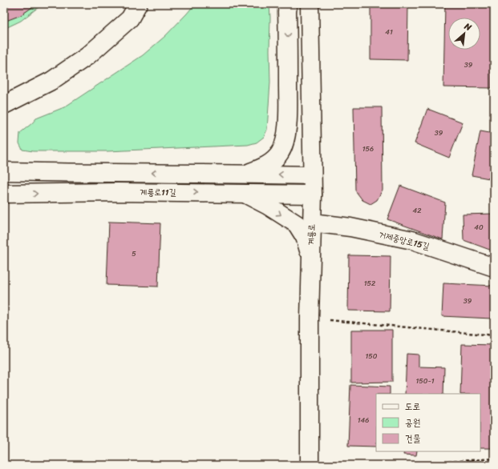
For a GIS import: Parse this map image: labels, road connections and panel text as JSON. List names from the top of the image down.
{
  "streets": {
    "street": ["계룡로11길", "계룡로", "거제중앙로15길"]
  },
  "crossings": [
    ["계룡로11길", "계룡로"],
    ["계룡로", "거제중앙로15길"]
  ],
  "house_numbers": [
    "41",
    "39",
    "39",
    "156",
    "42",
    "40",
    "5",
    "152",
    "39",
    "150",
    "150-1",
    "146"
  ],
  "legend": ["도로", "공원", "건물"],
  "north": "top right"
}
